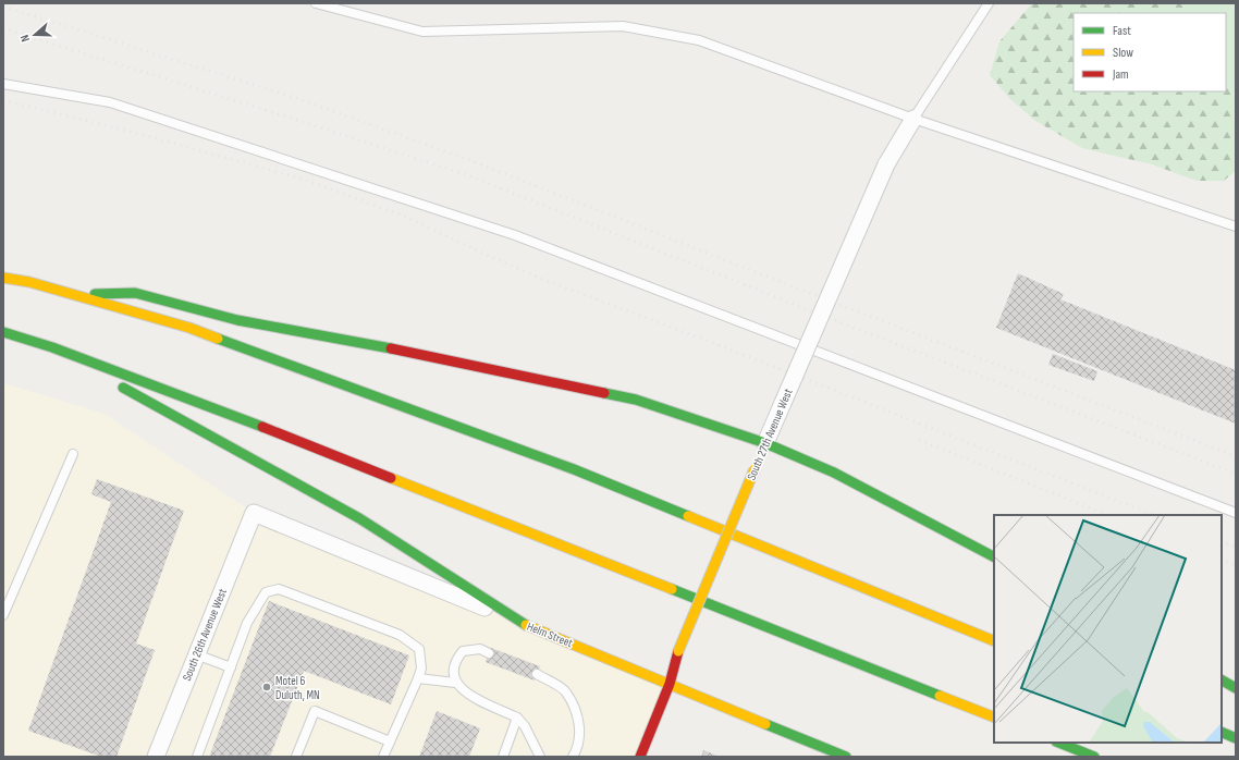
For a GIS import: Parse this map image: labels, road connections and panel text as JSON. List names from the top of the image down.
{
  "streets": {
    "main road": ["South 27th Avenue West", "Helm Street"],
    "street": ["South 26th Avenue West"]
  },
  "crossings": [
    ["South 27th Avenue West", "Helm Street"],
    ["South 26th Avenue West", "Helm Street"]
  ],
  "places": ["Motel 6 Duluth, MN"],
  "legend": ["Fast", "Slow", "Jam"],
  "north": "left"
}
